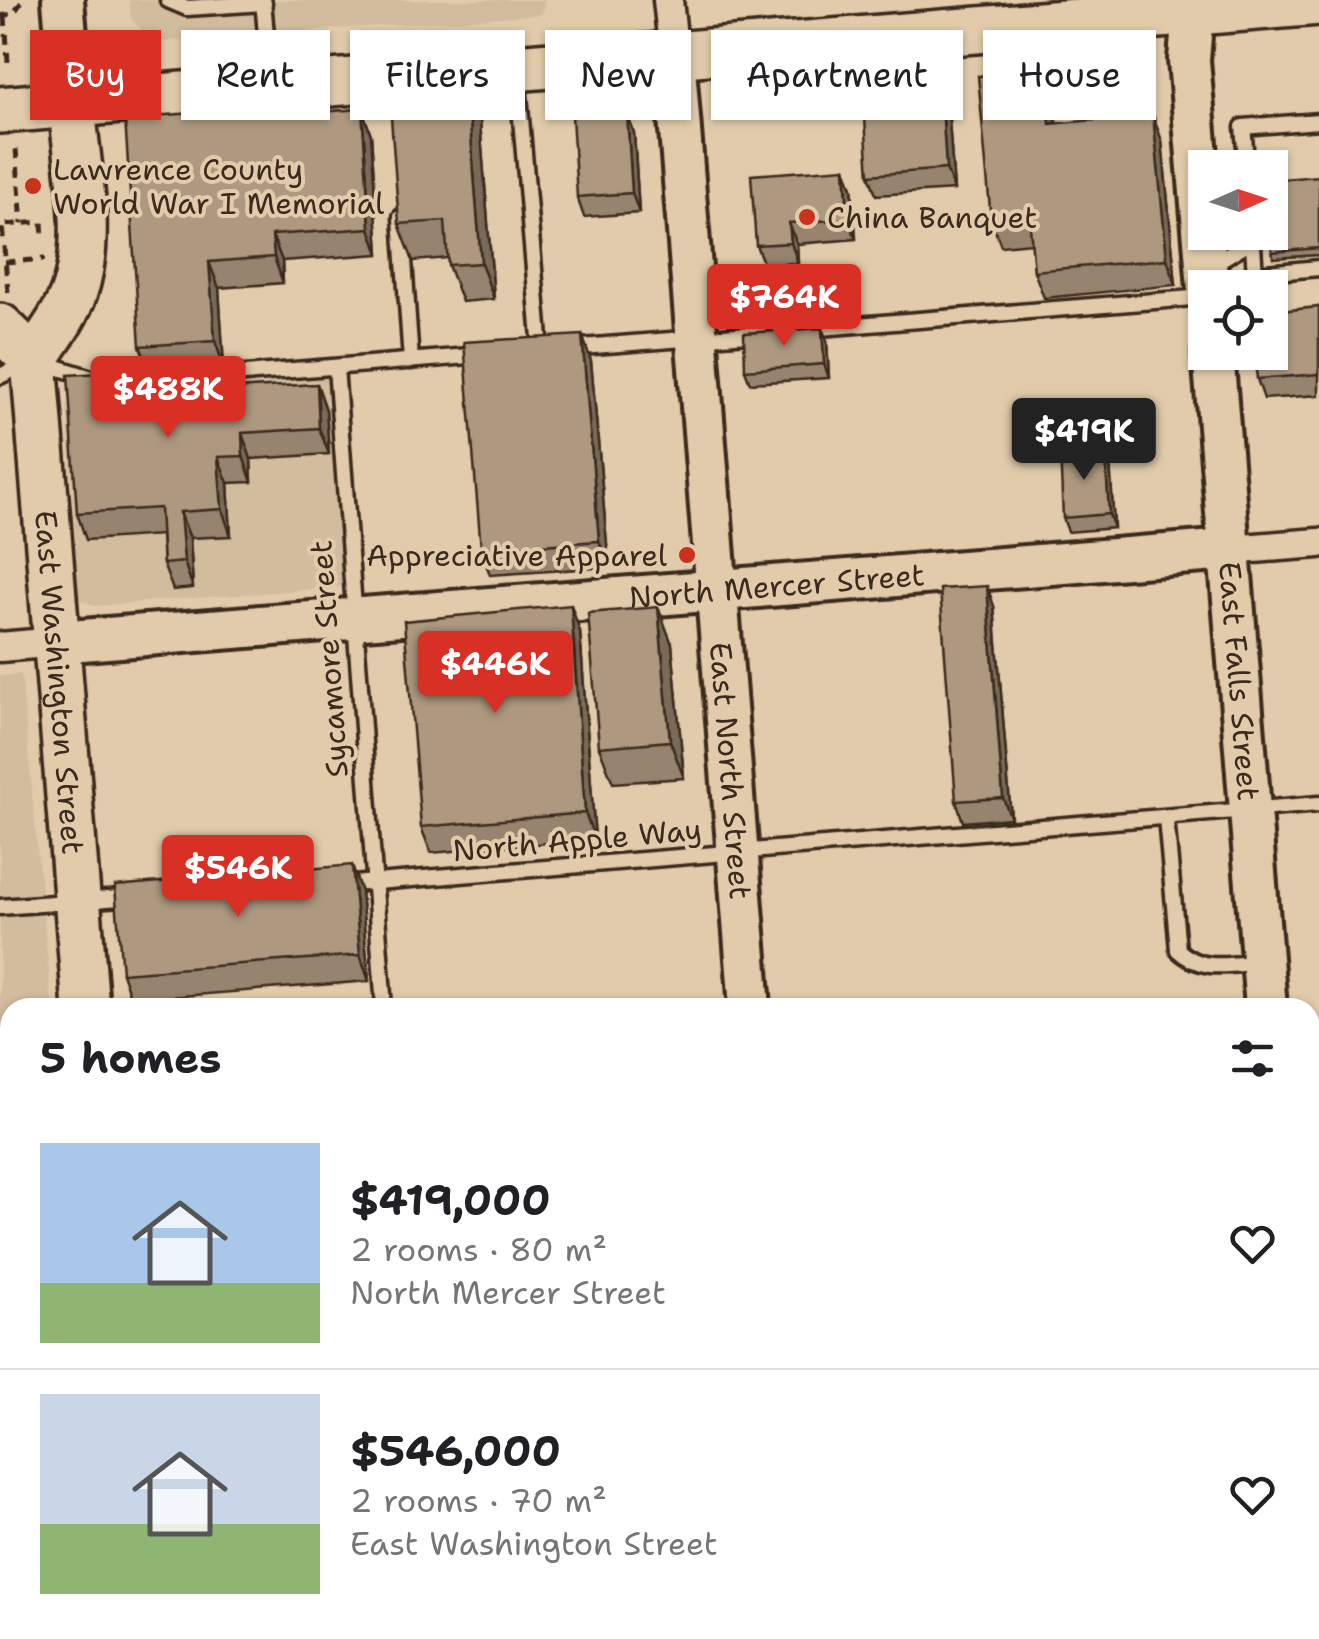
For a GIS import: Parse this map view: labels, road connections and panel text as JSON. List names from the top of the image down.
{
  "streets": {
    "main road": ["East Washington Street"],
    "street": ["North Mercer Street", "East Falls Street", "East North Street"],
    "lane": ["Sycamore Street", "North Apple Way"]
  },
  "crossings": [
    ["North Mercer Street", "Sycamore Street"],
    ["North Mercer Street", "East Falls Street"],
    ["North Mercer Street", "East Washington Street"],
    ["North Mercer Street", "East North Street"],
    ["Sycamore Street", "North Apple Way"],
    ["East Falls Street", "North Apple Way"],
    ["East North Street", "North Apple Way"]
  ],
  "places": ["Lawrence County World War I Memorial", "China Banquet", "Appreciative Apparel"],
  "north": "right",
  "page": {
    "chip": [
      "Buy",
      "Rent",
      "Filters",
      "New",
      "Apartment",
      "House"
    ],
    "price": [
      "$764K",
      "$488K",
      "$419K",
      "$446K",
      "$546K"
    ],
    "heading": "5 homes",
    "list": [
      {
        "name": "$419,000",
        "note": "2 rooms · 80 m² · North Mercer Street"
      },
      {
        "name": "$546,000",
        "note": "2 rooms · 70 m² · East Washington Street"
      }
    ]
  }
}
